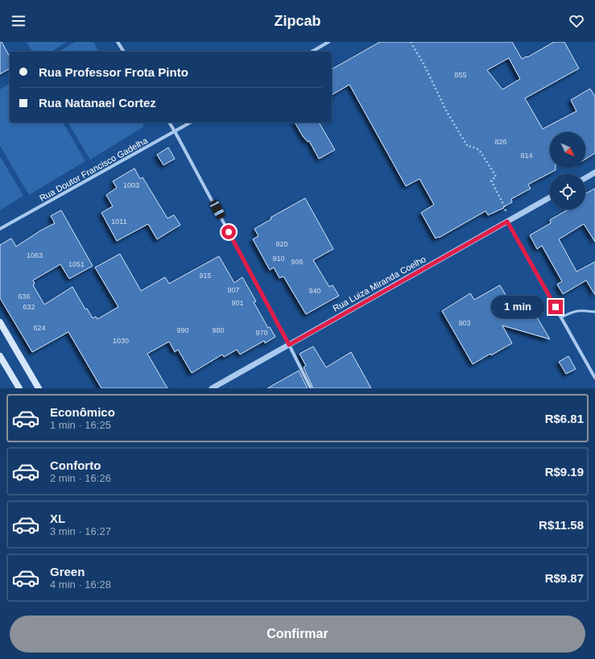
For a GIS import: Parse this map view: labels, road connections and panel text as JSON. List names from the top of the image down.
{
  "streets": {
    "street": ["Rua Doutor Francisco Gadelha", "Rua Luiza Miranda Coelho"]
  },
  "house_numbers": [
    "855",
    "826",
    "814",
    "1003",
    "1011",
    "920",
    "1063",
    "910",
    "906",
    "1051",
    "915",
    "907",
    "940",
    "636",
    "901",
    "632",
    "903",
    "624",
    "990",
    "980",
    "970",
    "1030"
  ],
  "north": "bottom right",
  "page": {
    "header": "Zipcab",
    "banner": ["Rua Professor Frota Pinto", "Rua Natanael Cortez"],
    "bubble": "1 min",
    "list": [
      {
        "name": "Econômico",
        "note": "1 min · 16:25",
        "value": "R$6.81"
      },
      {
        "name": "Conforto",
        "note": "2 min · 16:26",
        "value": "R$9.19"
      },
      {
        "name": "XL",
        "note": "3 min · 16:27",
        "value": "R$11.58"
      },
      {
        "name": "Green",
        "note": "4 min · 16:28",
        "value": "R$9.87"
      }
    ],
    "buttons": "Confirmar"
  }
}
